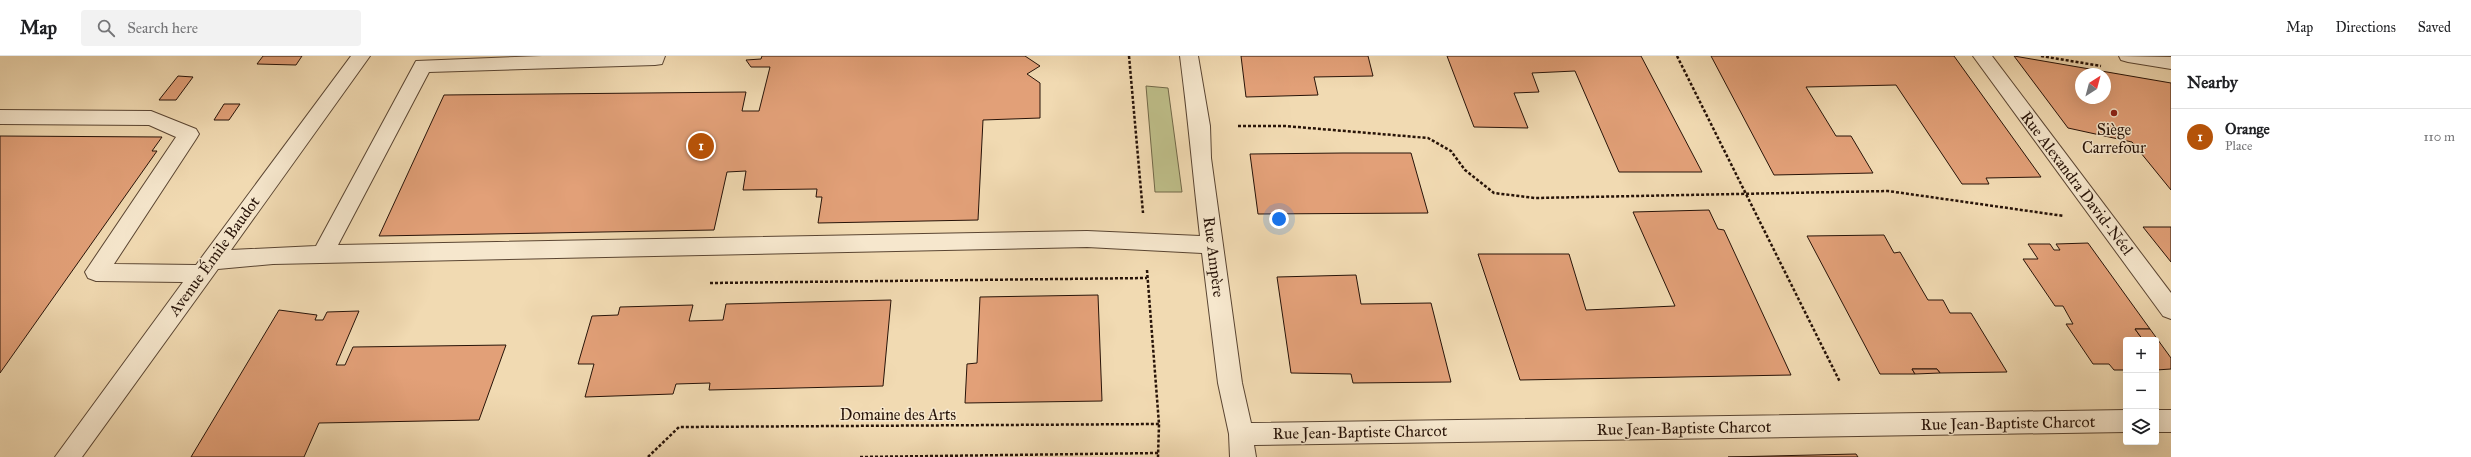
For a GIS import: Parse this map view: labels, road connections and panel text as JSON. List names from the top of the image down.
{
  "streets": {
    "street": [
      "Rue Alexandra David-Néel",
      "Avenue Émile Baudot",
      "Rue Ampère",
      "Rue Jean-Baptiste Charcot"
    ],
    "path": ["Domaine des Arts"]
  },
  "crossings": [
    ["Rue Ampère", "Rue Jean-Baptiste Charcot"]
  ],
  "places": ["Siège Carrefour"],
  "north": "top right",
  "page": {
    "header": "Map",
    "search": "Search here",
    "nav": ["Map", "Directions", "Saved"],
    "heading": "Nearby",
    "list": [
      {
        "mark": "1",
        "name": "Orange",
        "note": "Place",
        "value": "110 m"
      }
    ],
    "pins": "1",
    "map_buttons": ["+", "−"]
  }
}
